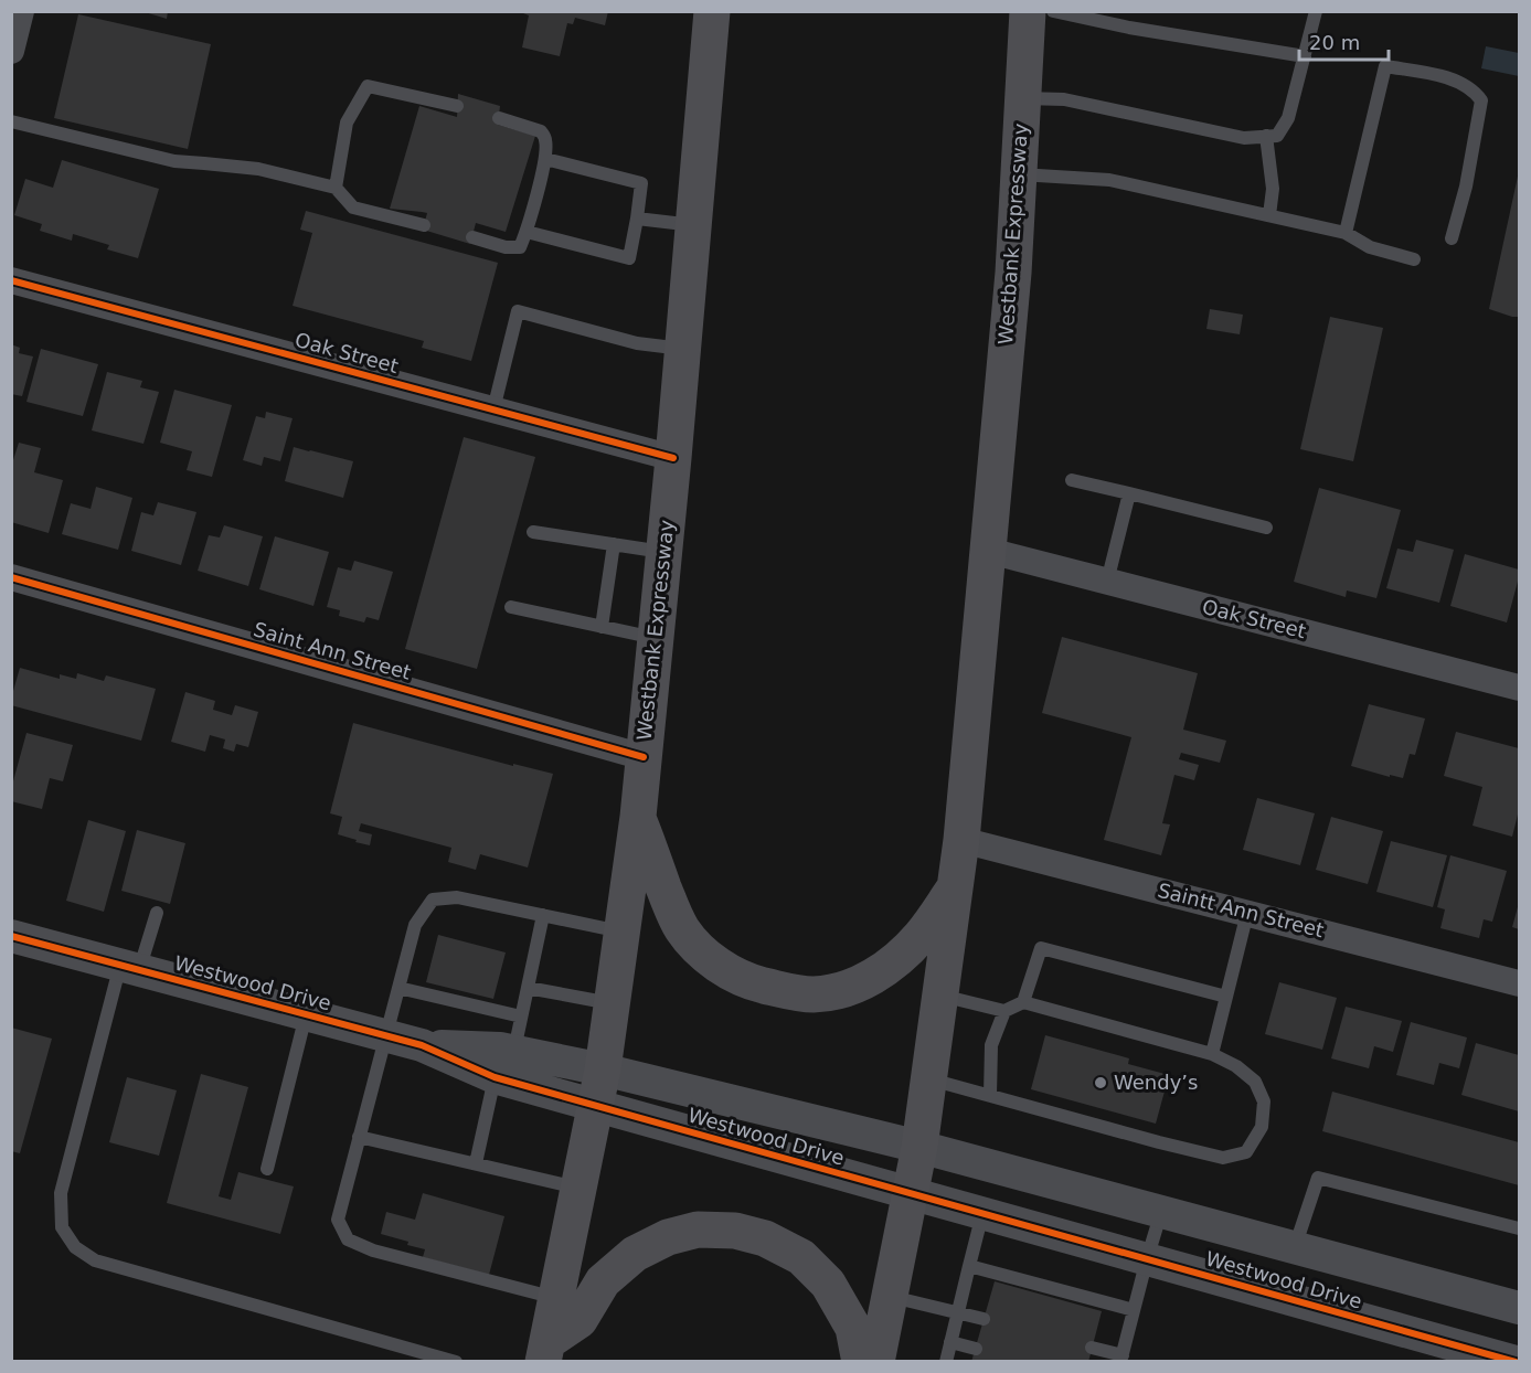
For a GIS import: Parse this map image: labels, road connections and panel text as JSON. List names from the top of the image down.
{
  "streets": {
    "highway": ["Westbank Expressway"],
    "street": [
      "Oak Street",
      "Saint Ann Street",
      "Saintt Ann Street",
      "Westwood Drive"
    ]
  },
  "crossings": [
    ["Westbank Expressway", "Oak Street"],
    ["Westbank Expressway", "Saint Ann Street"],
    ["Westbank Expressway", "Saintt Ann Street"],
    ["Westbank Expressway", "Westwood Drive"]
  ],
  "places": ["Wendy’s"],
  "scale_bar": "20 m"
}
